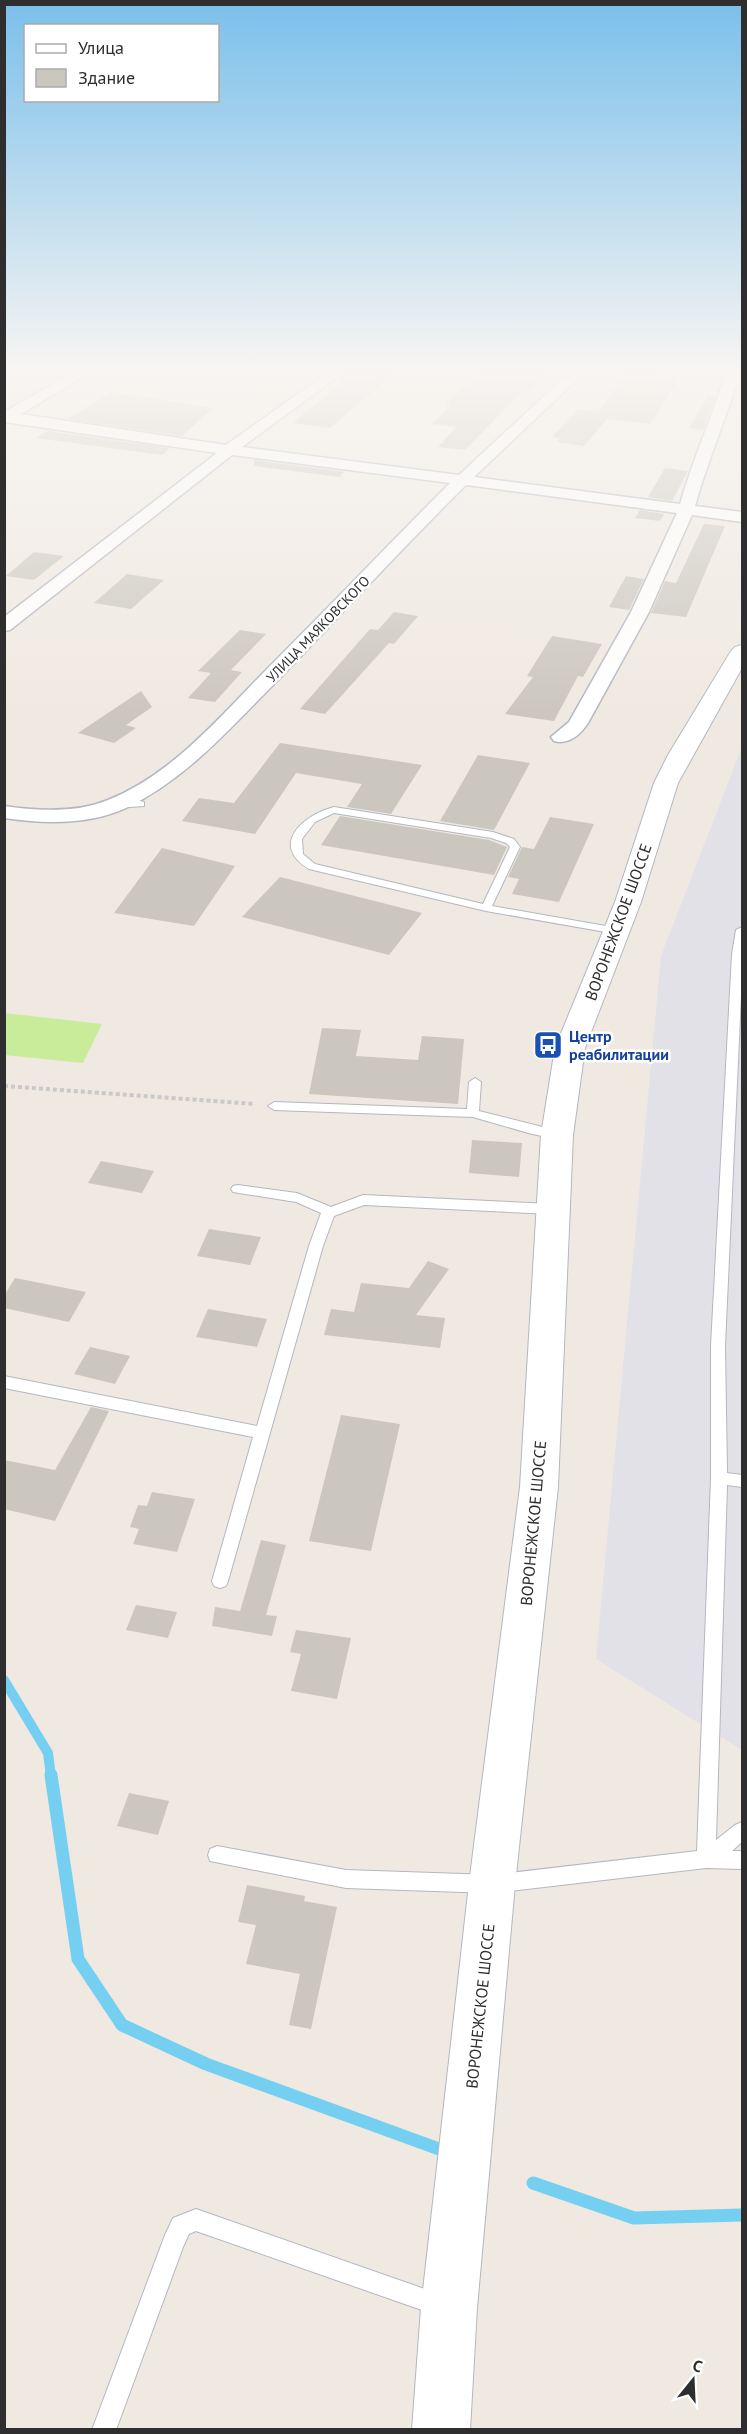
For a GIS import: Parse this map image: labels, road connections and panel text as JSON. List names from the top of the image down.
{
  "streets": {
    "main road": ["ВОРОНЕЖСКОЕ ШОССЕ"],
    "street": ["УЛИЦА МАЯКОВСКОГО"]
  },
  "places": {
    "bus stop": ["Центр реабилитации"]
  },
  "legend": ["Улица", "Здание"],
  "north": "top"
}
